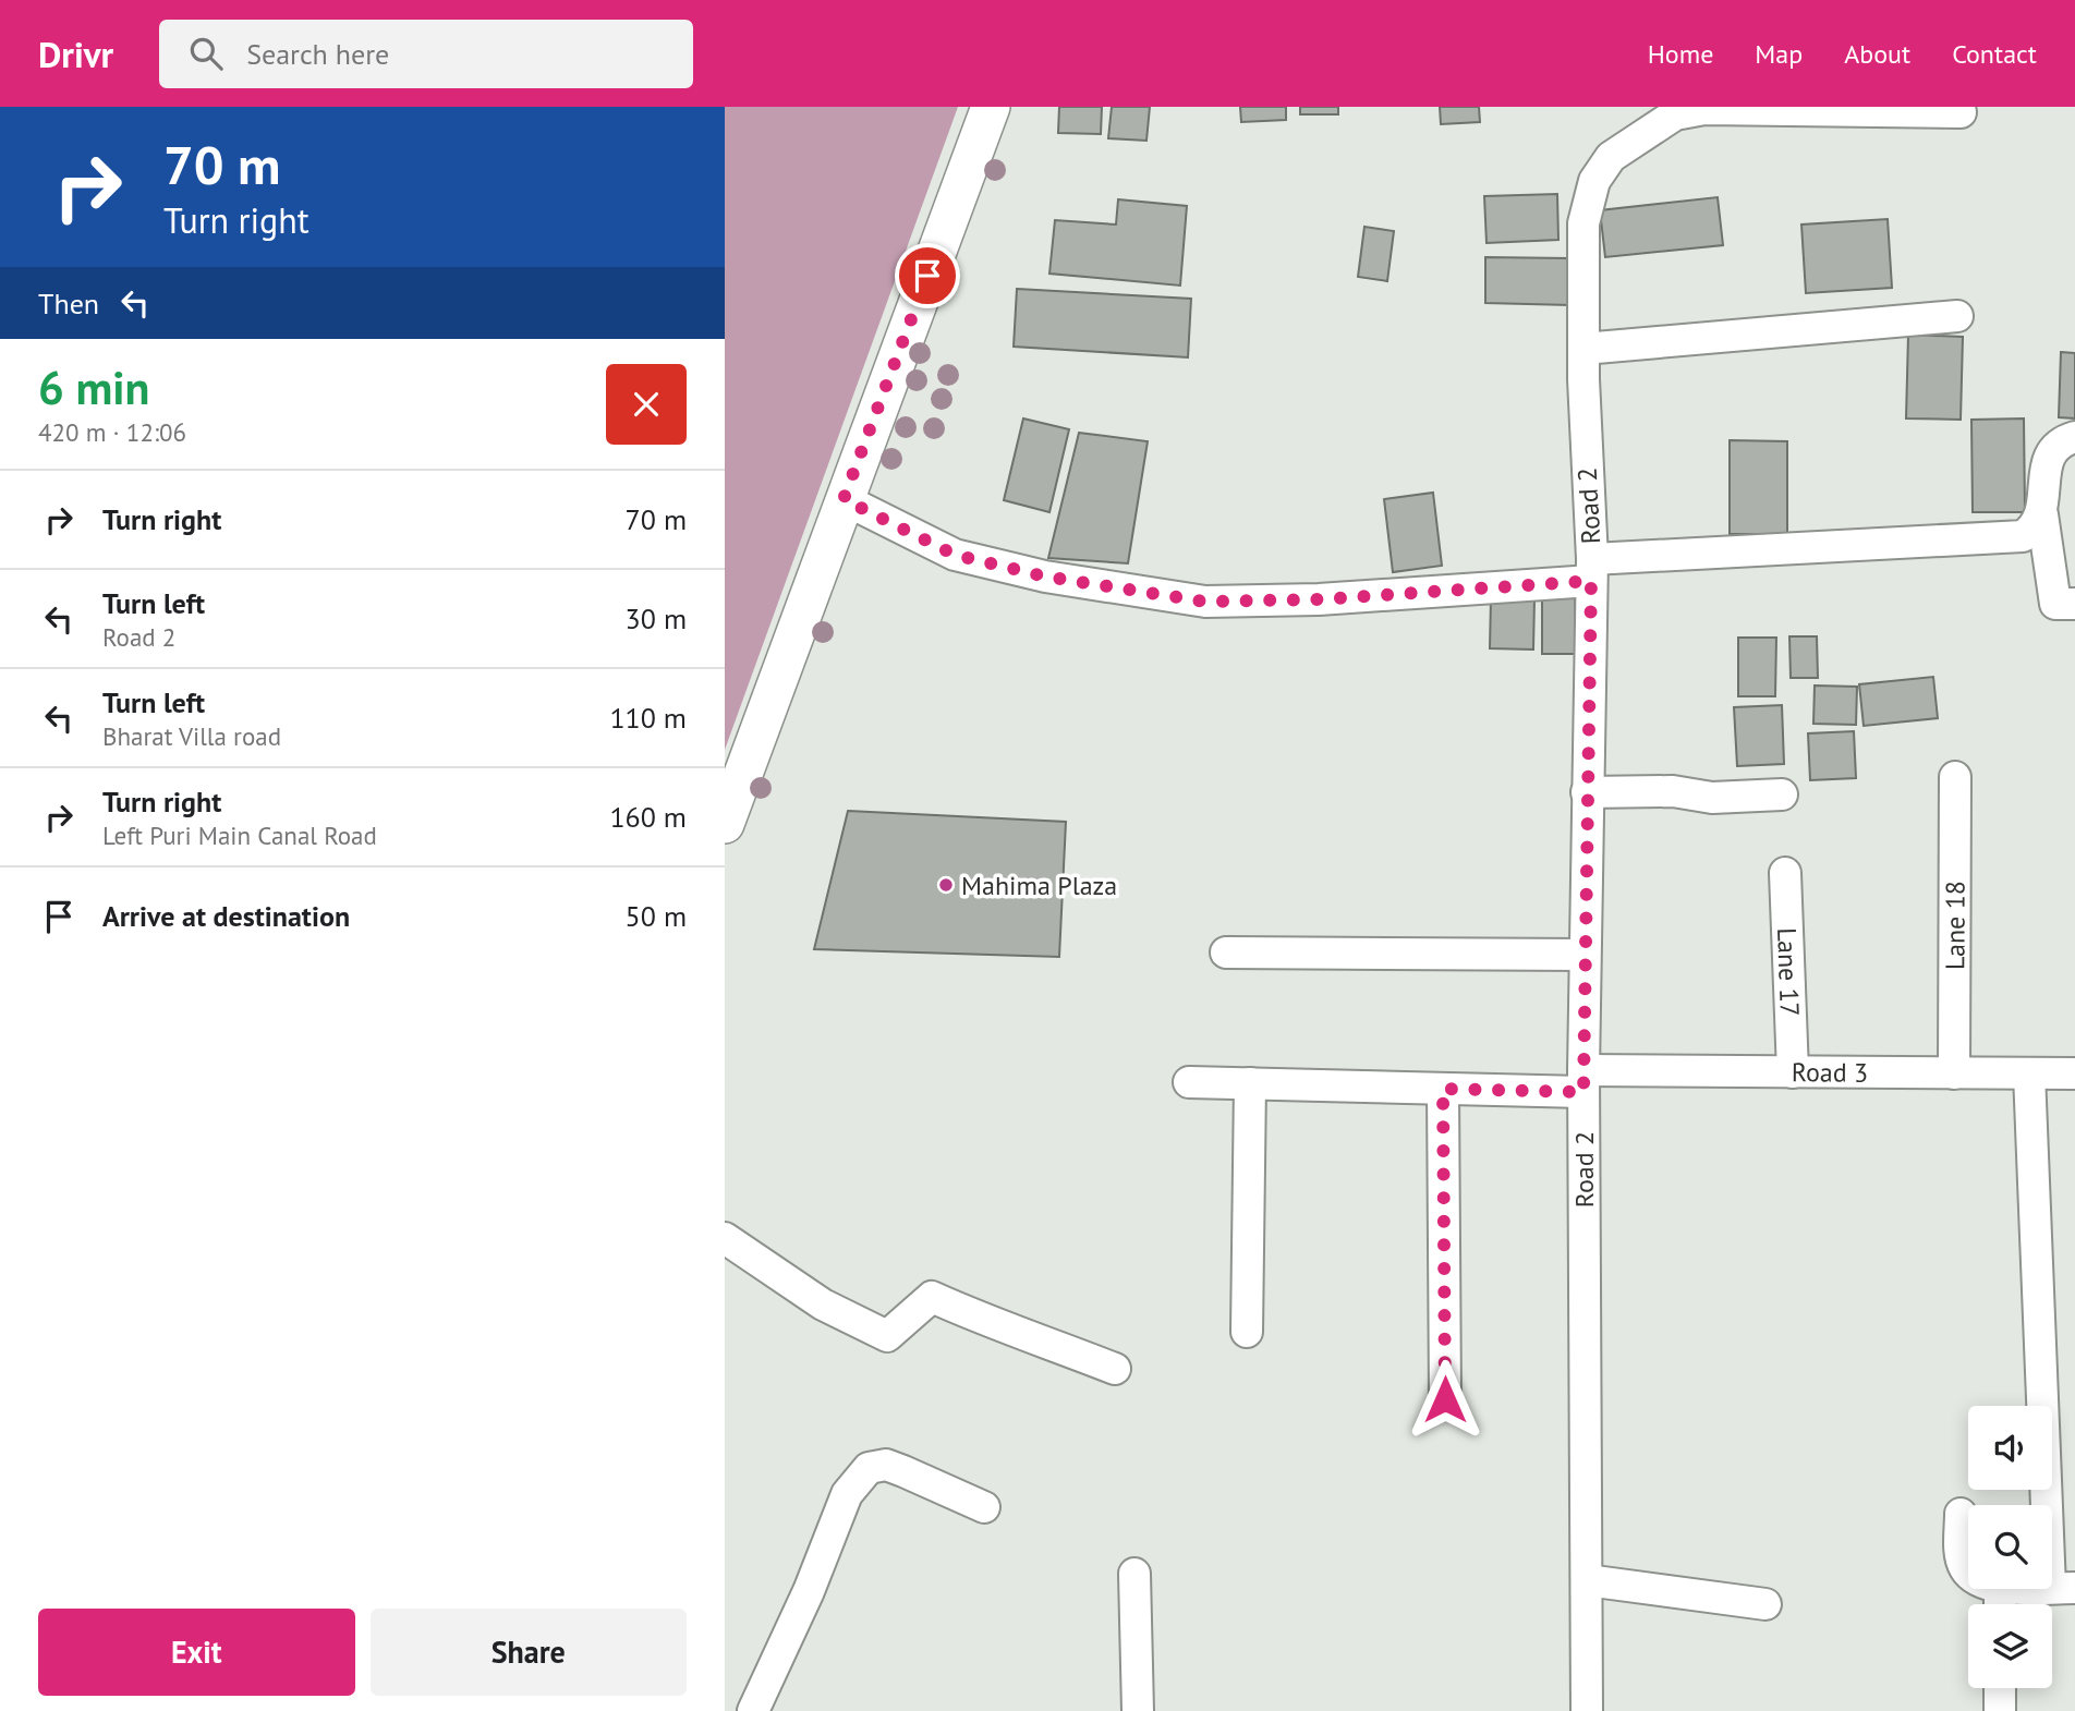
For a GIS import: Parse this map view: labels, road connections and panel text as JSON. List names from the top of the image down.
{
  "streets": {
    "street": [
      "Road 2",
      "Lane 18",
      "Lane 17",
      "Road 3"
    ]
  },
  "crossings": [
    ["Road 2", "Road 3"],
    ["Lane 18", "Road 3"],
    ["Lane 17", "Road 3"]
  ],
  "places": ["Mahima Plaza"],
  "page": {
    "header": "Drivr",
    "search": "Search here",
    "nav": [
      "Home",
      "Map",
      "About",
      "Contact"
    ],
    "turn": ["70 m", "Turn right"],
    "then": "Then",
    "heading": ["6 min", "420 m · 12:06"],
    "list": [
      {
        "name": "Turn right",
        "value": "70 m"
      },
      {
        "name": "Turn left",
        "note": "Road 2",
        "value": "30 m"
      },
      {
        "name": "Turn left",
        "note": "Bharat Villa road",
        "value": "110 m"
      },
      {
        "name": "Turn right",
        "note": "Left Puri Main Canal Road",
        "value": "160 m"
      },
      {
        "name": "Arrive at destination",
        "value": "50 m"
      }
    ],
    "buttons": ["Exit", "Share"]
  }
}
